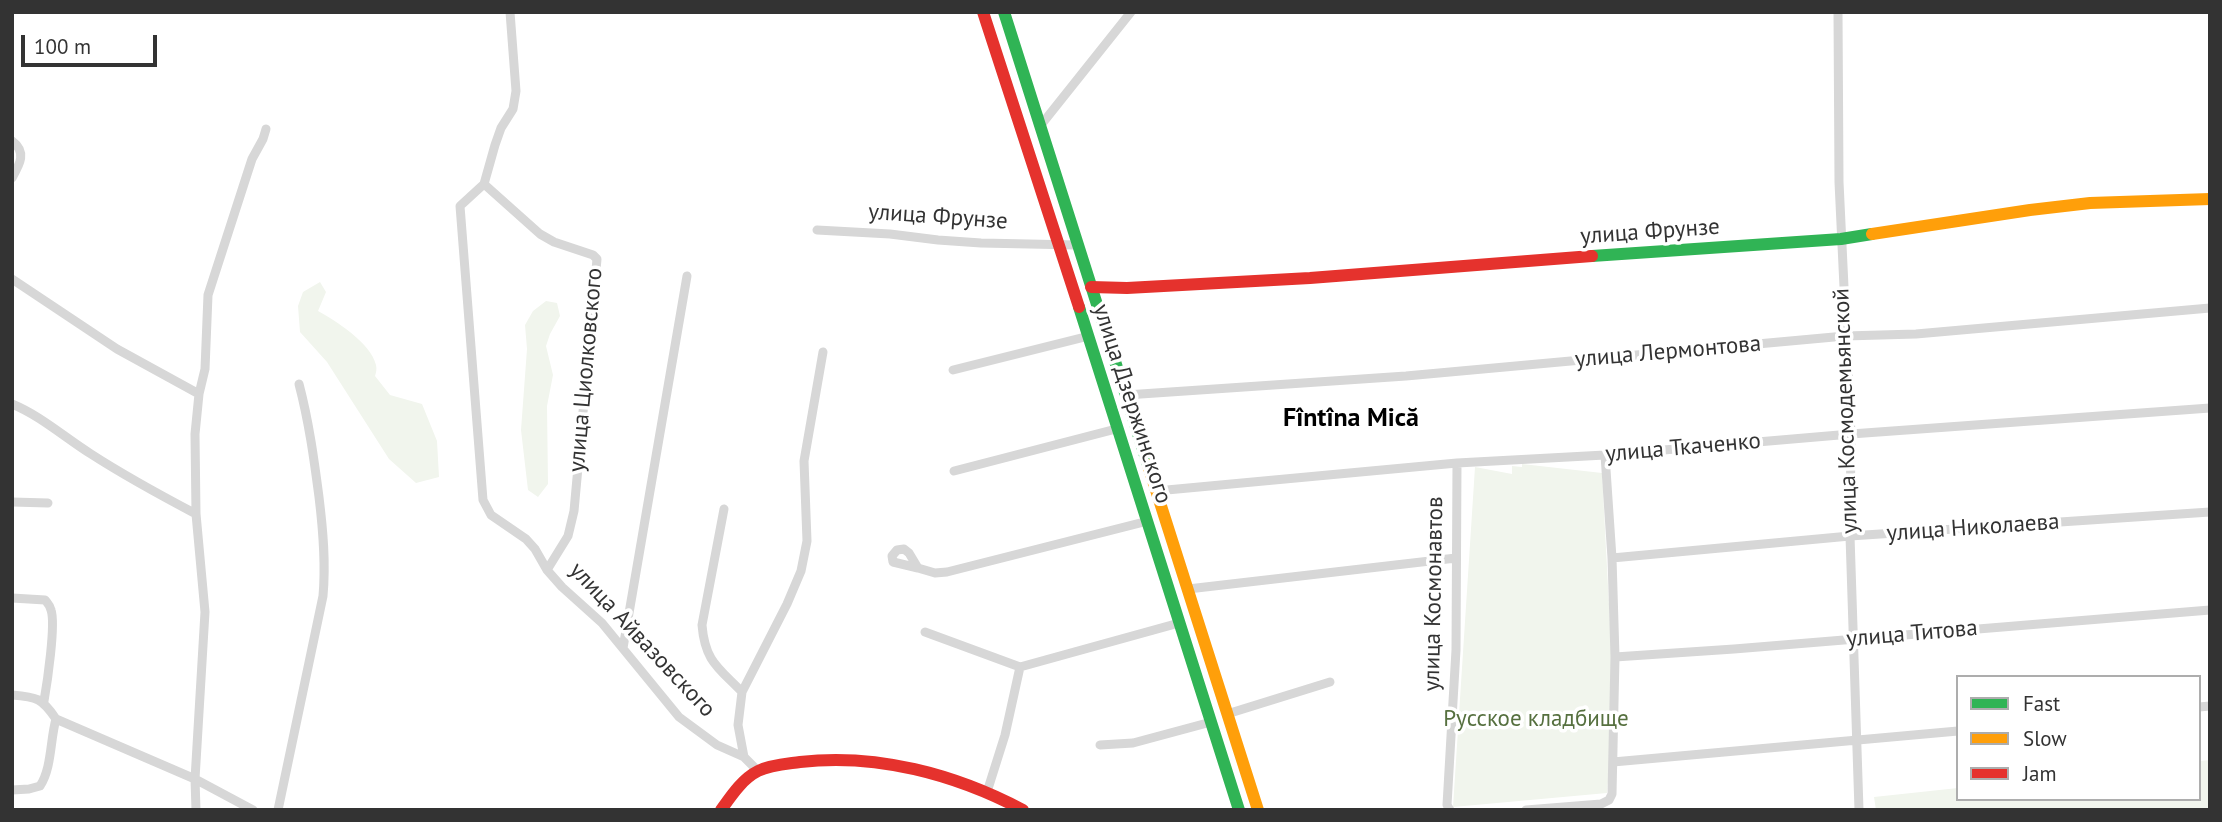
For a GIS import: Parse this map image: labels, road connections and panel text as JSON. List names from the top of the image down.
{
  "streets": {
    "main road": ["улица Фрунзе", "улица Дзержинского"],
    "street": [
      "улица Лермонтова",
      "улица Циолковского",
      "улица Космодемьянской",
      "улица Ткаченко",
      "улица Николаева",
      "улица Космонавтов",
      "улица Титова",
      "улица Айвазовского"
    ]
  },
  "crossings": [
    ["улица Фрунзе", "улица Дзержинского"],
    ["улица Фрунзе", "улица Космодемьянской"],
    ["улица Лермонтова", "улица Дзержинского"],
    ["улица Лермонтова", "улица Космодемьянской"],
    ["улица Циолковского", "улица Айвазовского"],
    ["улица Дзержинского", "улица Ткаченко"],
    ["улица Космодемьянской", "улица Ткаченко"],
    ["улица Космодемьянской", "улица Николаева"],
    ["улица Космодемьянской", "улица Титова"],
    ["улица Ткаченко", "улица Космонавтов"]
  ],
  "districts": ["Fîntîna Mică"],
  "parks": ["Русское кладбище"],
  "legend": ["Fast", "Slow", "Jam"],
  "scale_bar": "100 m"
}
